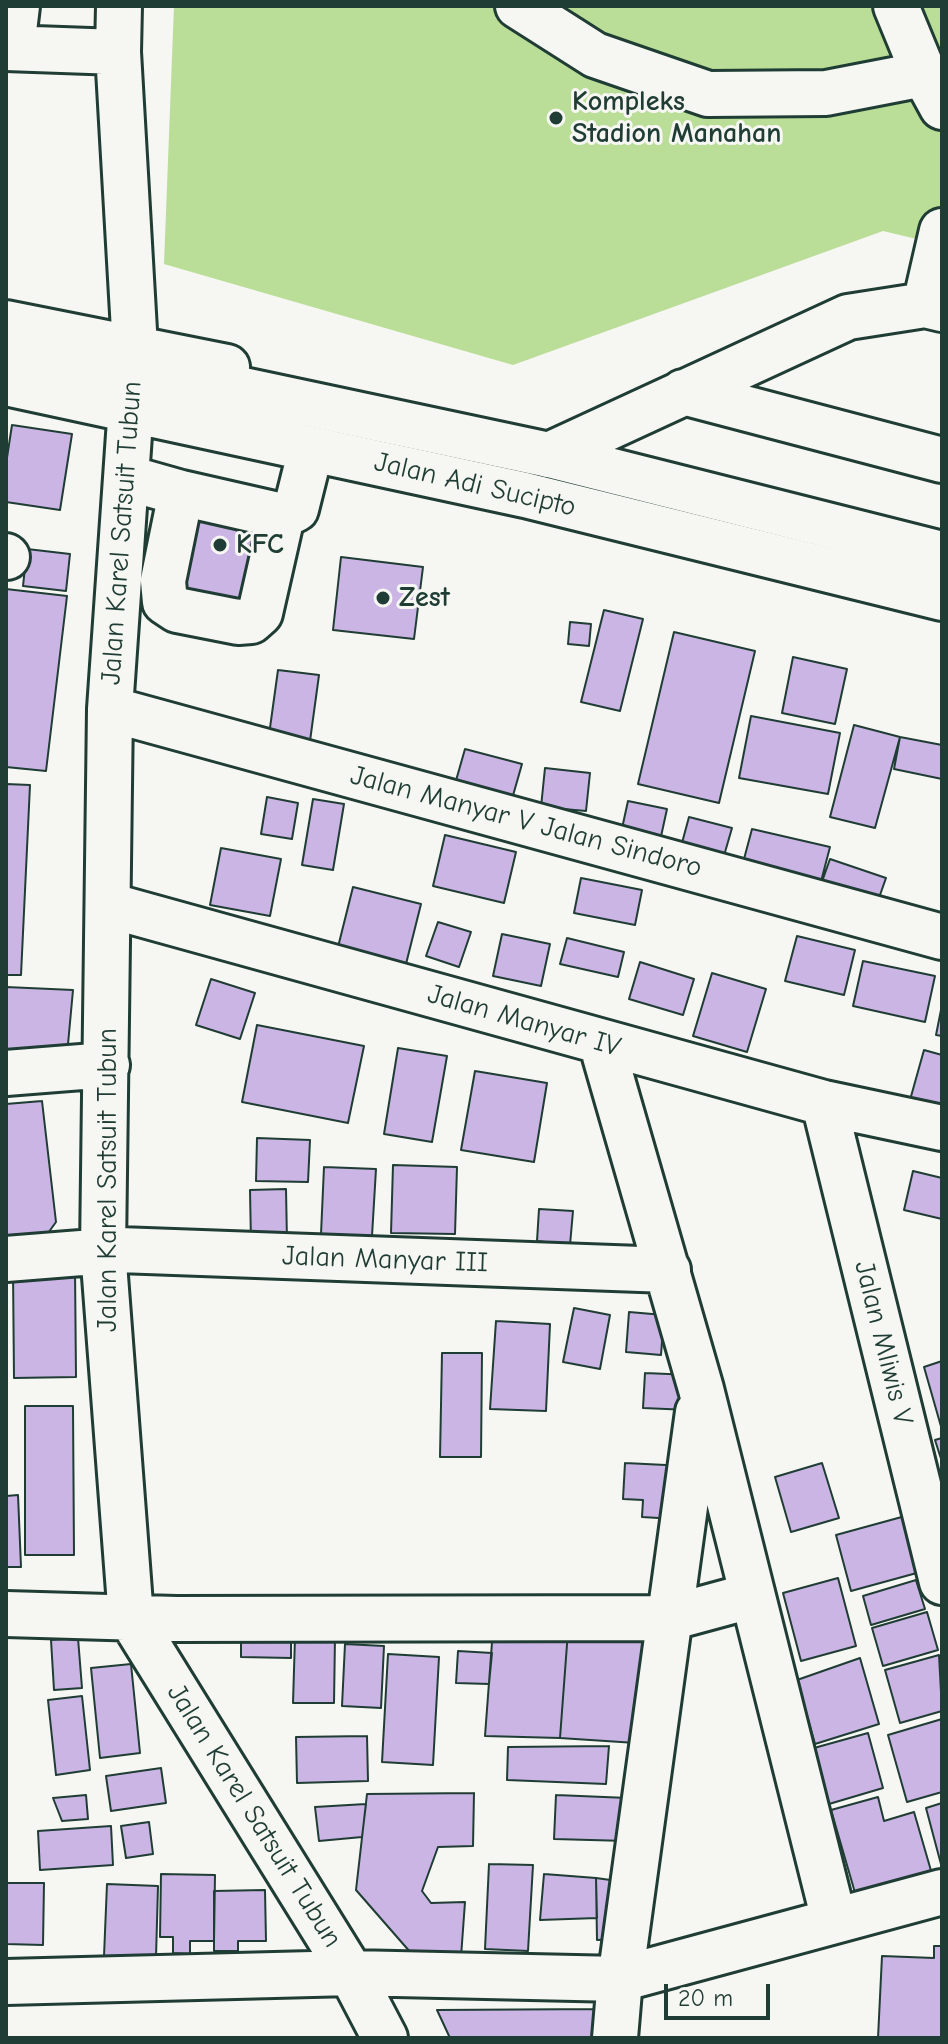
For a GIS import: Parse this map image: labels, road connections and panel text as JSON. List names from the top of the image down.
{
  "streets": {
    "street": [
      "Jalan Adi Sucipto",
      "Jalan Karel Satsuit Tubun",
      "Jalan Manyar V Jalan Sindoro",
      "Jalan Manyar IV",
      "Jalan Manyar III",
      "Jalan Mliwis V"
    ]
  },
  "crossings": [
    ["Jalan Adi Sucipto", "Jalan Karel Satsuit Tubun"],
    ["Jalan Karel Satsuit Tubun", "Jalan Manyar V Jalan Sindoro"],
    ["Jalan Karel Satsuit Tubun", "Jalan Manyar IV"],
    ["Jalan Karel Satsuit Tubun", "Jalan Manyar III"],
    ["Jalan Manyar IV", "Jalan Mliwis V"]
  ],
  "places": ["Kompleks Stadion Manahan", "KFC", "Zest"],
  "scale_bar": "20 m"
}
